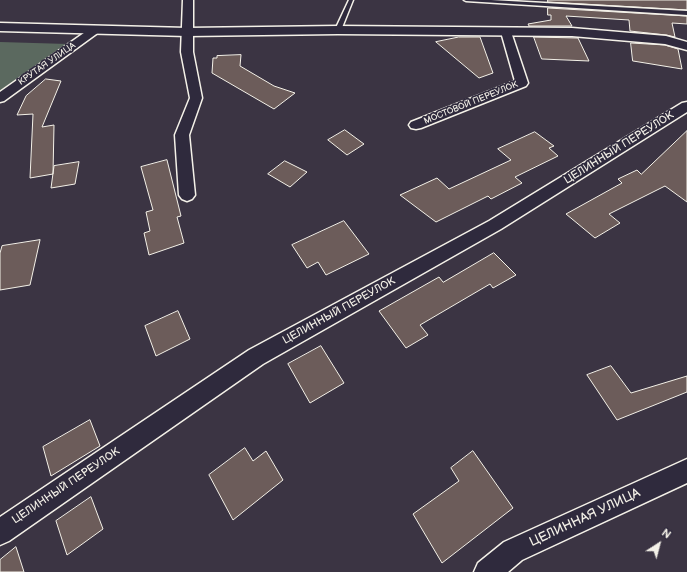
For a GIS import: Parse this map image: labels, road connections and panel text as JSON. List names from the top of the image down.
{
  "streets": {
    "street": [
      "КРУТАЯ УЛИЦА",
      "МОСТОВОЙ ПЕРЕУЛОК",
      "ЦЕЛИННЫЙ ПЕРЕУЛОК",
      "ЦЕЛИННАЯ УЛИЦА"
    ]
  },
  "north": "top right"
}
